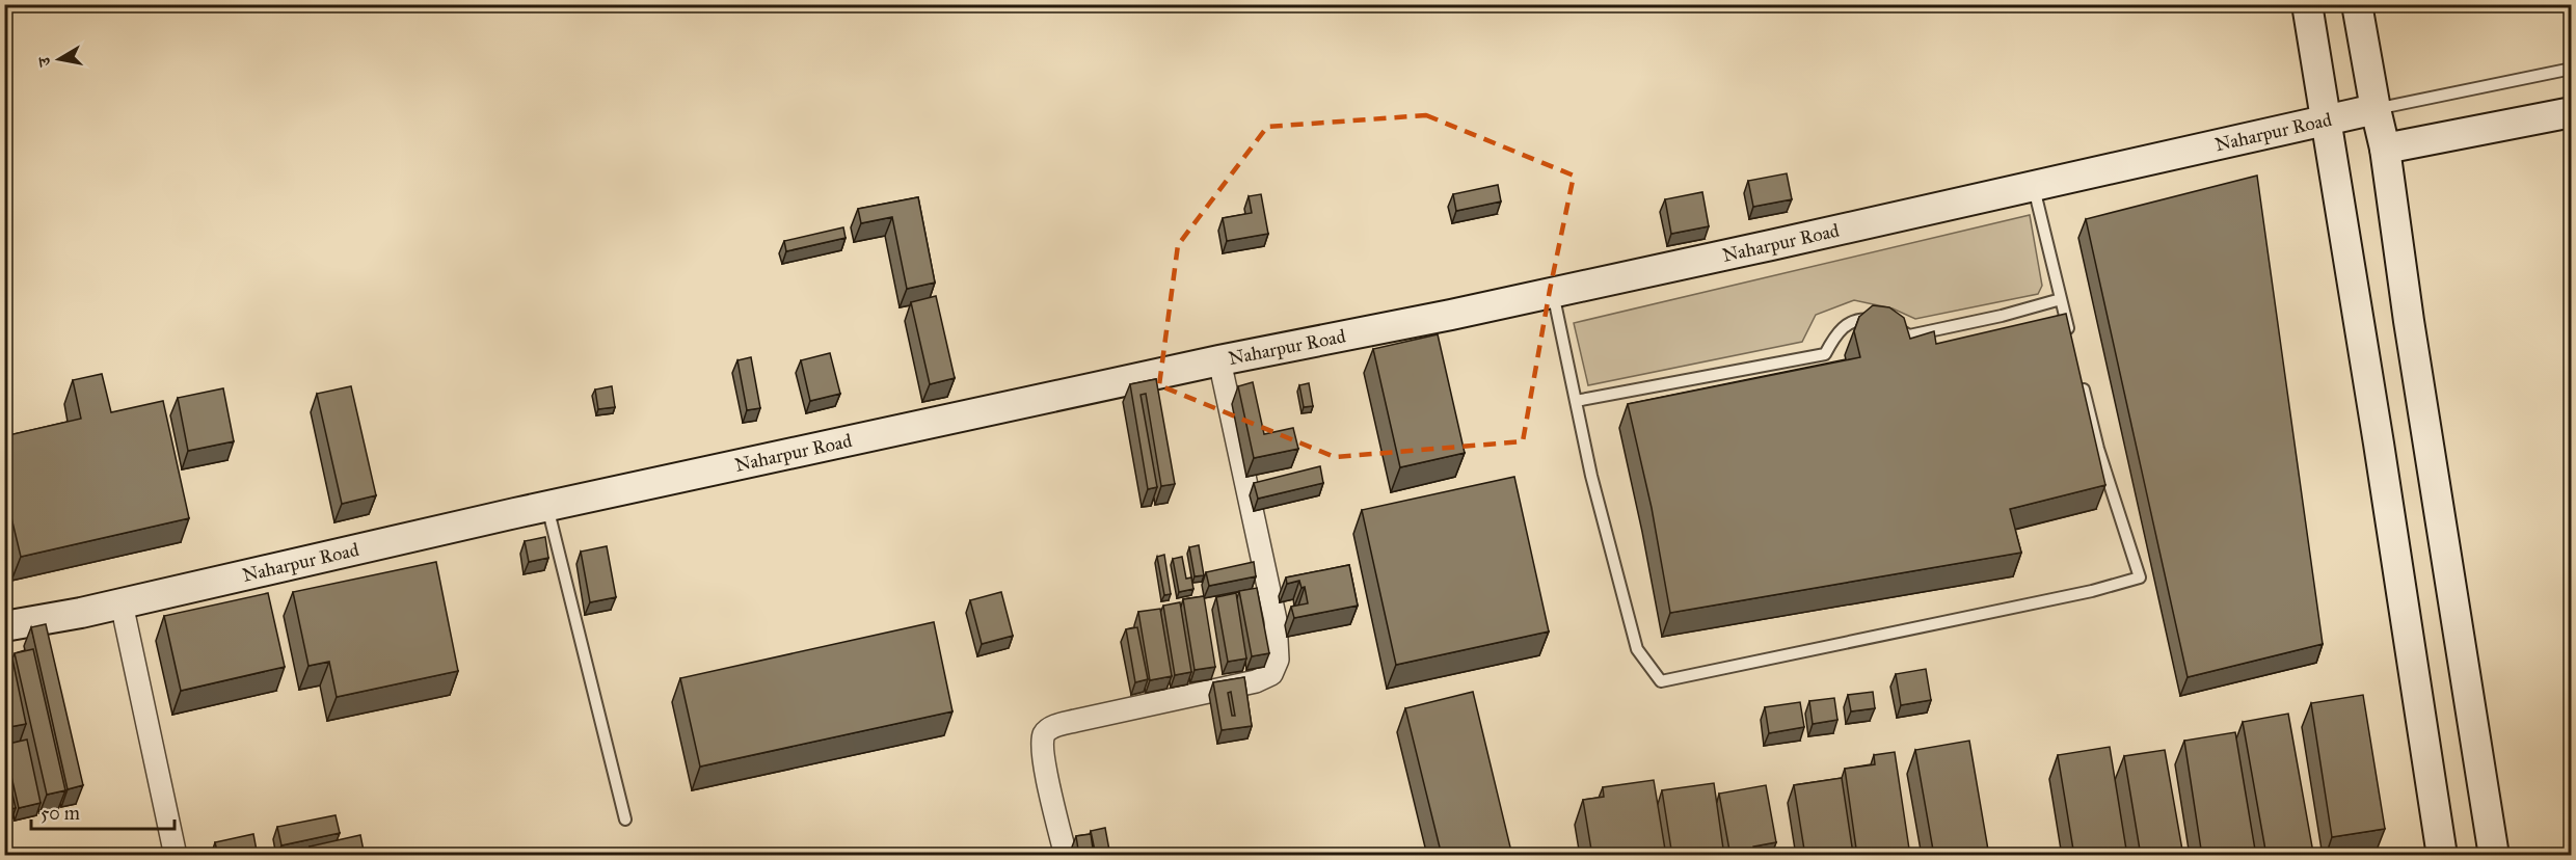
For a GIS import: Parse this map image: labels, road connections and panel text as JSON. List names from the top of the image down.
{
  "streets": {
    "street": ["Naharpur Road"]
  },
  "scale_bar": "50 m",
  "north": "left"
}
